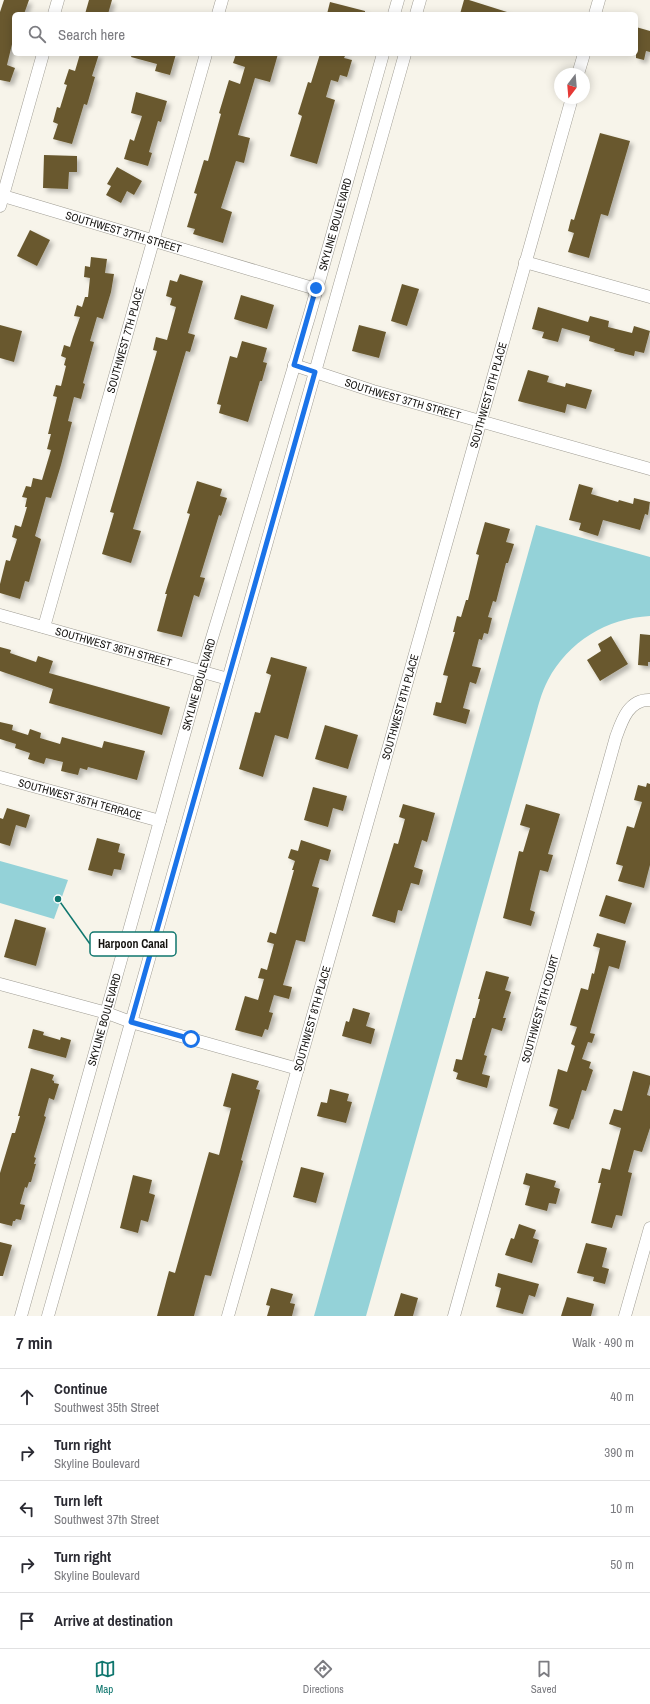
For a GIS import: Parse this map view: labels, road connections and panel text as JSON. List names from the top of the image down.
{
  "streets": {
    "street": [
      "SKYLINE BOULEVARD",
      "SOUTHWEST 37TH STREET",
      "SOUTHWEST 7TH PLACE",
      "SOUTHWEST 8TH PLACE",
      "SOUTHWEST 36TH STREET",
      "SOUTHWEST 35TH TERRACE",
      "SOUTHWEST 8TH COURT"
    ]
  },
  "crossings": [
    ["SKYLINE BOULEVARD", "SOUTHWEST 37TH STREET"],
    ["SKYLINE BOULEVARD", "SOUTHWEST 36TH STREET"],
    ["SKYLINE BOULEVARD", "SOUTHWEST 35TH TERRACE"],
    ["SOUTHWEST 37TH STREET", "SOUTHWEST 7TH PLACE"],
    ["SOUTHWEST 37TH STREET", "SOUTHWEST 8TH PLACE"],
    ["SOUTHWEST 7TH PLACE", "SOUTHWEST 36TH STREET"]
  ],
  "places": ["Harpoon Canal"],
  "north": "bottom",
  "page": {
    "search": "Search here",
    "heading": ["7 min", "Walk · 490 m"],
    "list": [
      ["Continue", "Southwest 35th Street", "40 m"],
      ["Turn right", "Skyline Boulevard", "390 m"],
      ["Turn left", "Southwest 37th Street", "10 m"],
      ["Turn right", "Skyline Boulevard", "50 m"],
      "Arrive at destination"
    ],
    "nav": ["Map", "Directions", "Saved"]
  }
}
